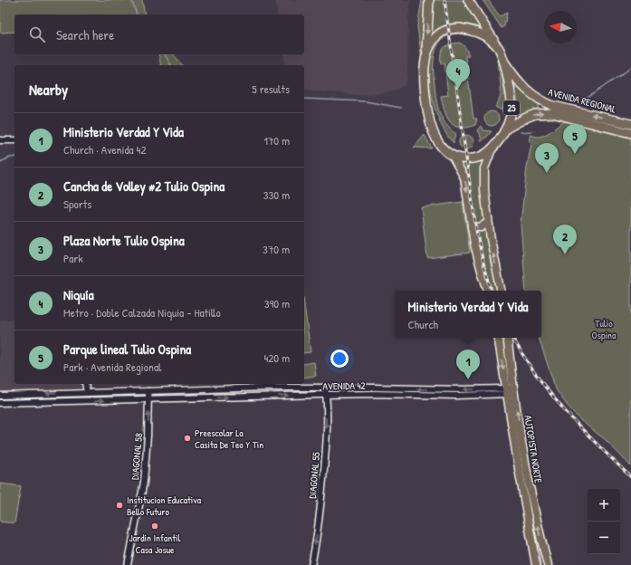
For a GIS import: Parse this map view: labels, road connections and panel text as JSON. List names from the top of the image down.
{
  "streets": {
    "highway": ["AVENIDA REGIONAL", "25"],
    "main road": ["AUTOPISTA NORTE"],
    "street": ["AVENIDA 42", "DIAGONAL 58", "DIAGONAL 55"]
  },
  "crossings": [
    ["AVENIDA REGIONAL", "25"],
    ["AVENIDA 42", "AUTOPISTA NORTE"],
    ["AVENIDA 42", "DIAGONAL 58"],
    ["AVENIDA 42", "DIAGONAL 55"]
  ],
  "one_way": ["DIAGONAL 58", "DIAGONAL 55"],
  "parks": ["Tulio Ospina"],
  "places": ["Preescolar La Casita De Teo Y Tin", "Institucion Educativa Bello Futuro", "Jardin Infantil Casa Josue"],
  "north": "left",
  "page": {
    "search": "Search here",
    "pins": [
      "4",
      "5",
      "3",
      "2",
      "1"
    ],
    "heading": ["Nearby", "5 results"],
    "list": [
      {
        "mark": "1",
        "name": "Ministerio Verdad Y Vida",
        "note": "Church · Avenida 42",
        "value": "170 m"
      },
      {
        "mark": "2",
        "name": "Cancha de Volley #2 Tulio Ospina",
        "note": "Sports",
        "value": "330 m"
      },
      {
        "mark": "3",
        "name": "Plaza Norte Tulio Ospina",
        "note": "Park",
        "value": "370 m"
      },
      {
        "mark": "4",
        "name": "Niquía",
        "note": "Metro · Doble Calzada Niquia - Hatillo",
        "value": "390 m"
      },
      {
        "mark": "5",
        "name": "Parque lineal Tulio Ospina",
        "note": "Park · Avenida Regional",
        "value": "420 m"
      }
    ],
    "popup": ["Ministerio Verdad Y Vida", "Church"],
    "map_buttons": ["+", "−"]
  }
}
